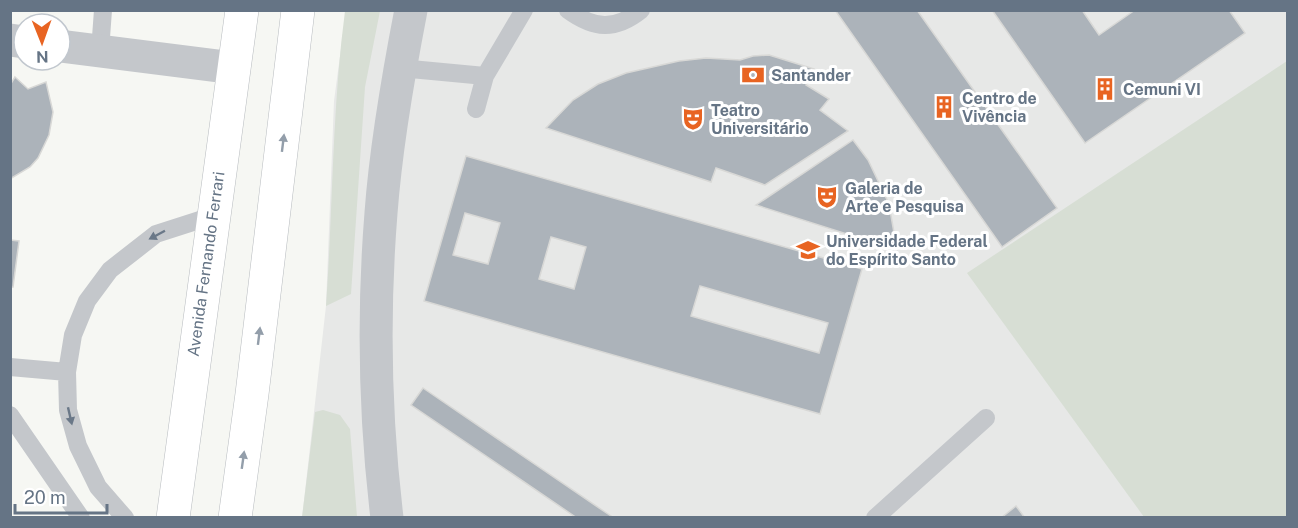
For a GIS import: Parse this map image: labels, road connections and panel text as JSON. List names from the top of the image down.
{
  "streets": {
    "main road": ["Avenida Fernando Ferrari"]
  },
  "places": {
    "bank": ["Santander"],
    "building": ["Cemuni VI", "Centro de Vivência"],
    "theatre": ["Teatro Universitário", "Galeria de Arte e Pesquisa"],
    "school or university": ["Universidade Federal do Espírito Santo"]
  },
  "scale_bar": "20 m",
  "north": "bottom"
}
